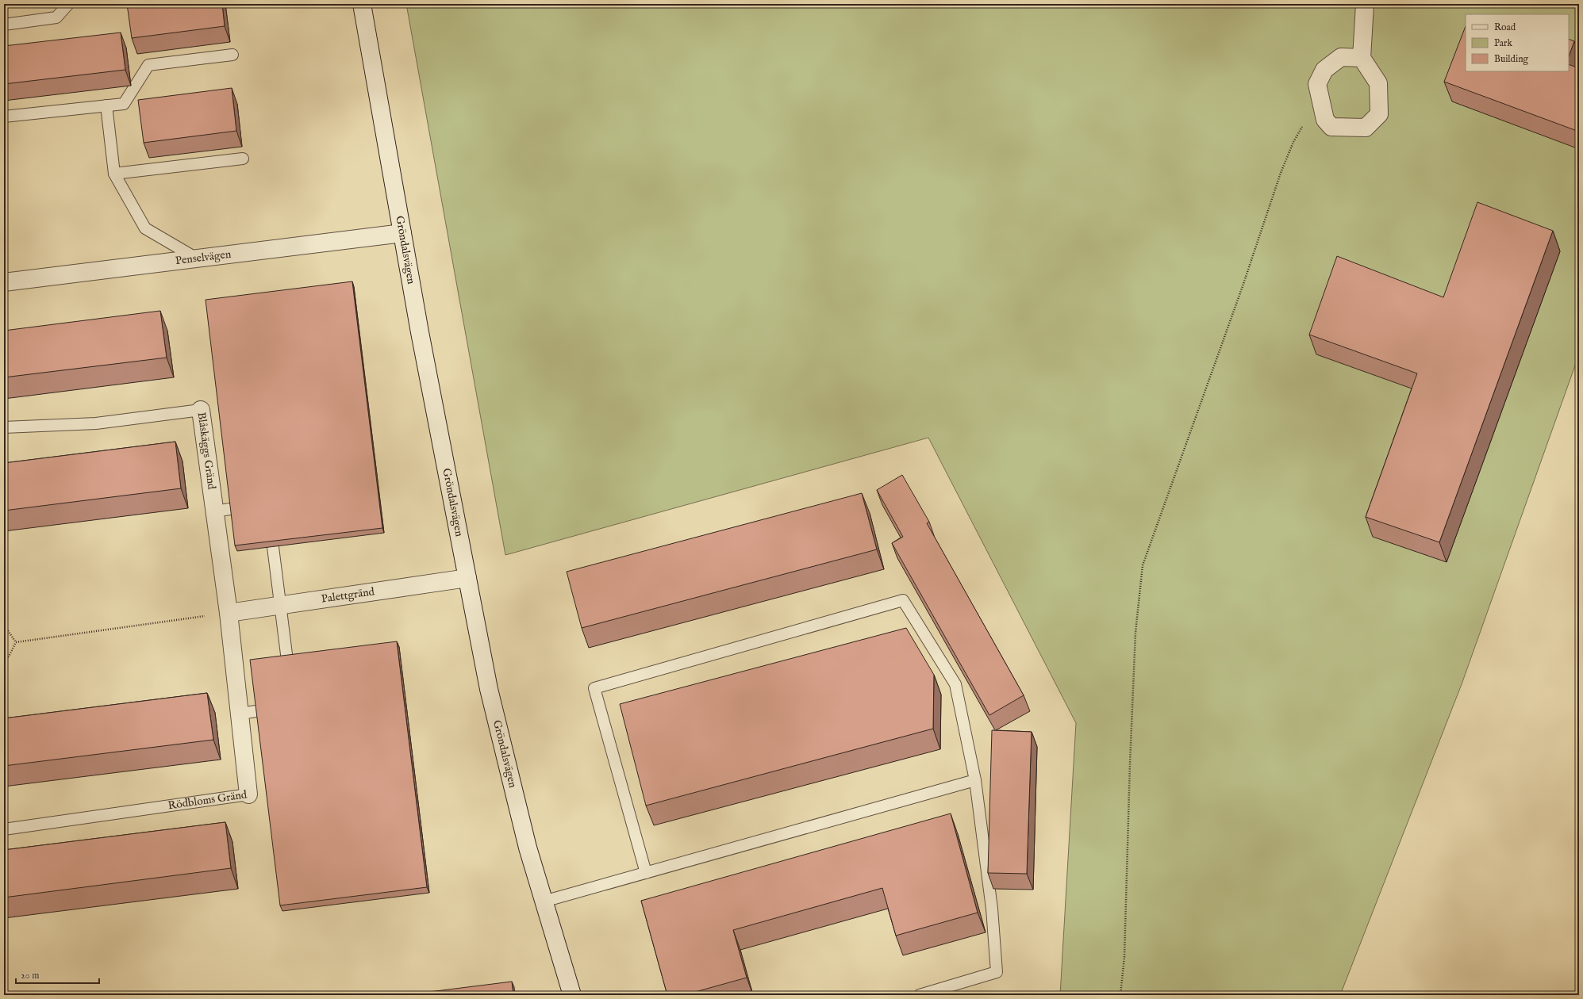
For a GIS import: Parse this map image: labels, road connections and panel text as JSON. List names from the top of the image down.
{
  "streets": {
    "street": [
      "Gröndalsvägen",
      "Penselvägen",
      "Blåskäggs Gränd",
      "Palettgränd",
      "Rödbloms Gränd"
    ]
  },
  "crossings": [
    ["Gröndalsvägen", "Penselvägen"],
    ["Gröndalsvägen", "Palettgränd"],
    ["Blåskäggs Gränd", "Palettgränd"],
    ["Blåskäggs Gränd", "Rödbloms Gränd"],
    ["Palettgränd", "Rödbloms Gränd"]
  ],
  "legend": ["Road", "Park", "Building"],
  "scale_bar": "20 m"
}
